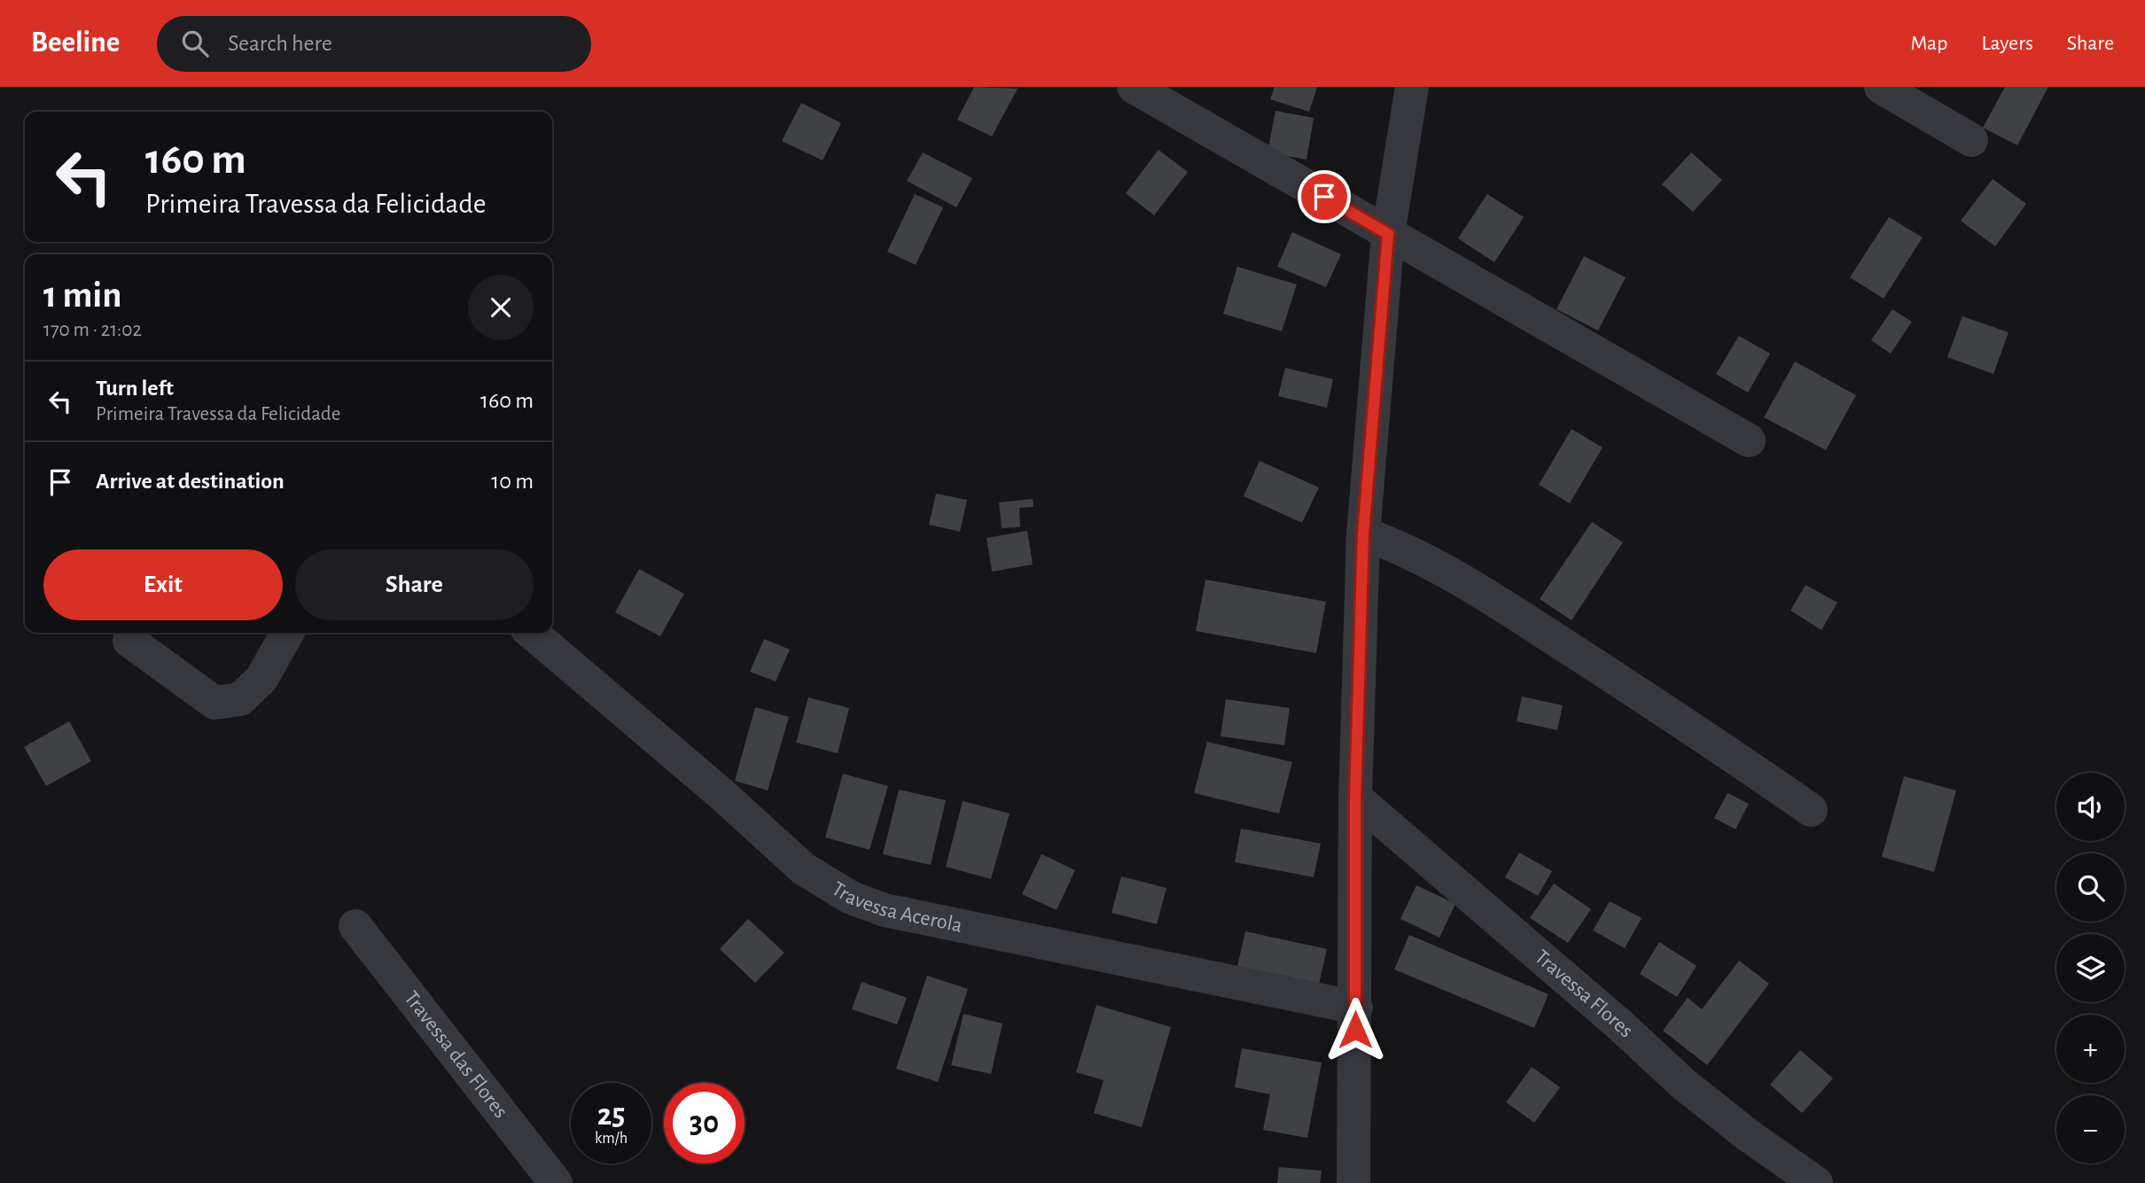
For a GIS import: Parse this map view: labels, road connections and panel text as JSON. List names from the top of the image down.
{
  "streets": {
    "street": ["Travessa Acerola", "Travessa Flores", "Travessa das Flores"]
  },
  "page": {
    "header": "Beeline",
    "search": "Search here",
    "nav": ["Map", "Layers", "Share"],
    "turn": ["160 m", "Primeira Travessa da Felicidade"],
    "heading": ["1 min", "170 m · 21:02"],
    "list": [
      {
        "name": "Turn left",
        "note": "Primeira Travessa da Felicidade",
        "value": "160 m"
      },
      {
        "name": "Arrive at destination",
        "value": "10 m"
      }
    ],
    "buttons": ["Exit", "Share"],
    "map_buttons": ["+", "−"],
    "speed": "25 km/h",
    "limit": "30"
  }
}
